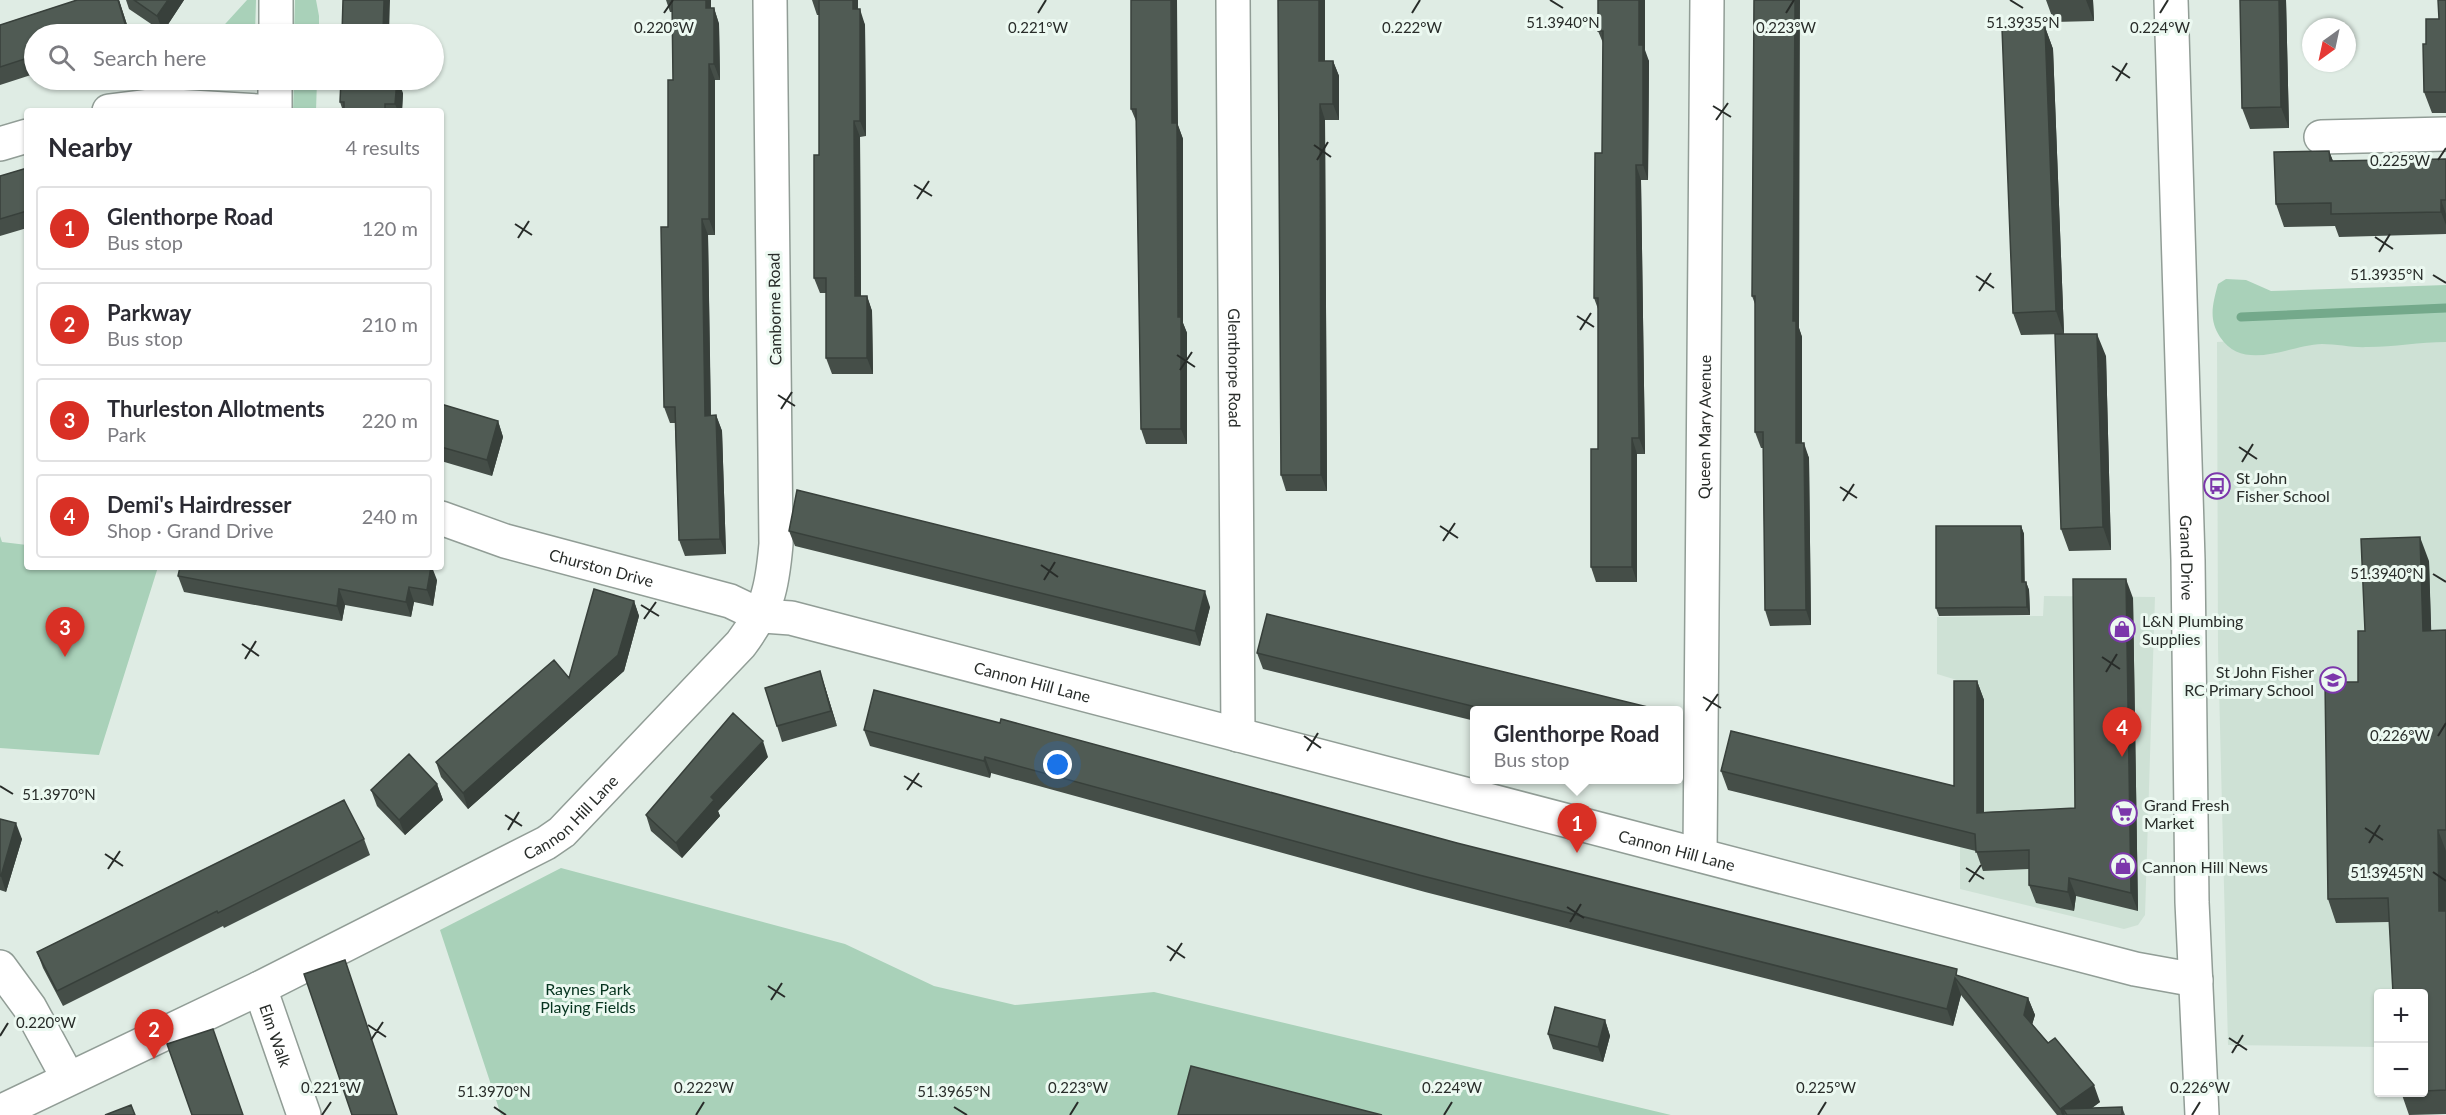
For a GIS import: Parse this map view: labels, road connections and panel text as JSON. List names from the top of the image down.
{
  "streets": {
    "street": [
      "Camborne Road",
      "Glenthorpe Road",
      "Queen Mary Avenue",
      "Grand Drive",
      "Churston Drive",
      "Cannon Hill Lane",
      "Elm Walk"
    ]
  },
  "crossings": [
    ["Camborne Road", "Churston Drive"],
    ["Camborne Road", "Cannon Hill Lane"],
    ["Glenthorpe Road", "Cannon Hill Lane"],
    ["Queen Mary Avenue", "Cannon Hill Lane"],
    ["Grand Drive", "Cannon Hill Lane"],
    ["Churston Drive", "Cannon Hill Lane"],
    ["Cannon Hill Lane", "Elm Walk"]
  ],
  "parks": ["Raynes Park Playing Fields"],
  "places": {
    "bus stop": ["St John Fisher School"],
    "shop": ["L&N Plumbing Supplies", "Cannon Hill News"],
    "school or university": ["St John Fisher RC Primary School"],
    "supermarket": ["Grand Fresh Market"]
  },
  "north": "bottom left",
  "page": {
    "search": "Search here",
    "heading": ["Nearby", "4 results"],
    "list": [
      {
        "mark": "1",
        "name": "Glenthorpe Road",
        "note": "Bus stop",
        "value": "120 m"
      },
      {
        "mark": "2",
        "name": "Parkway",
        "note": "Bus stop",
        "value": "210 m"
      },
      {
        "mark": "3",
        "name": "Thurleston Allotments",
        "note": "Park",
        "value": "220 m"
      },
      {
        "mark": "4",
        "name": "Demi's Hairdresser",
        "note": "Shop · Grand Drive",
        "value": "240 m"
      }
    ],
    "pins": [
      "3",
      "4",
      "1",
      "2"
    ],
    "popup": ["Glenthorpe Road", "Bus stop"],
    "map_buttons": ["+", "−"]
  },
  "coordinates": [
    "51.3940°N",
    "51.3935°N",
    "0.223°W",
    "0.220°W",
    "0.221°W",
    "0.222°W",
    "0.224°W",
    "0.225°W",
    "0.226°W",
    "51.3970°N",
    "51.3945°N",
    "51.3965°N"
  ]
}
